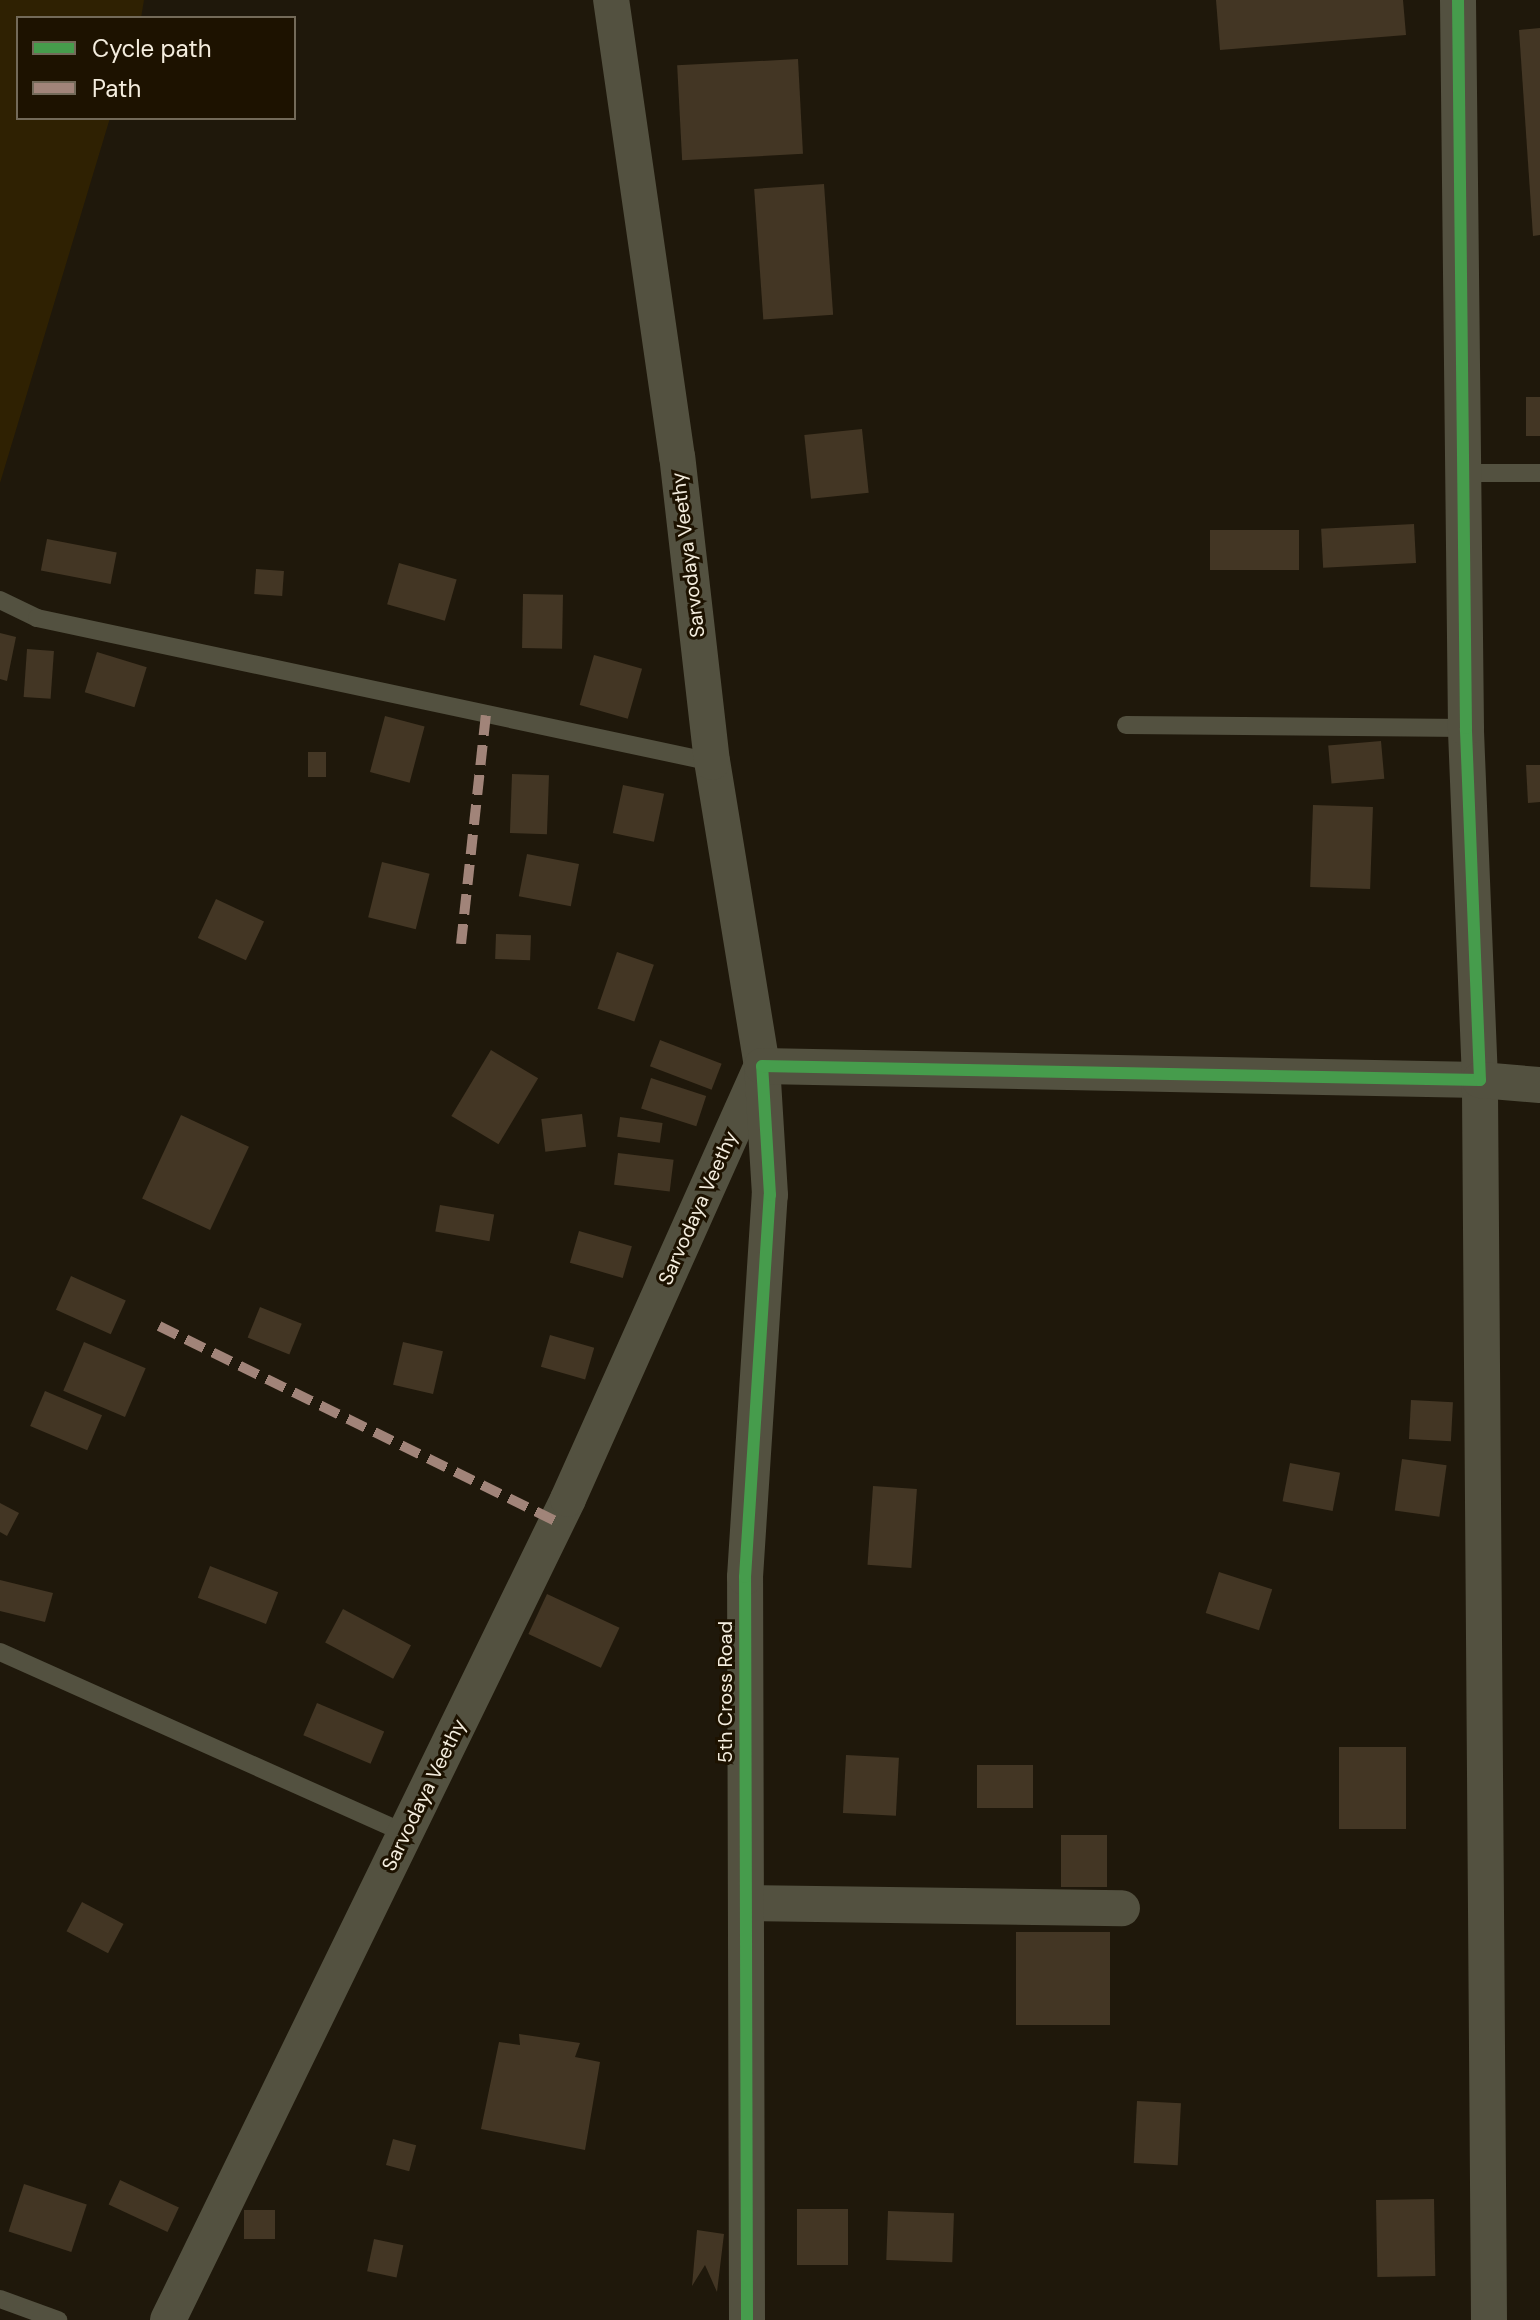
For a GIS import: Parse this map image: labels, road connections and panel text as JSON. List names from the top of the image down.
{
  "streets": {
    "street": ["Sarvodaya Veethy", "5th Cross Road"]
  },
  "crossings": [
    ["Sarvodaya Veethy", "5th Cross Road"]
  ],
  "legend": ["Cycle path", "Path"]
}
